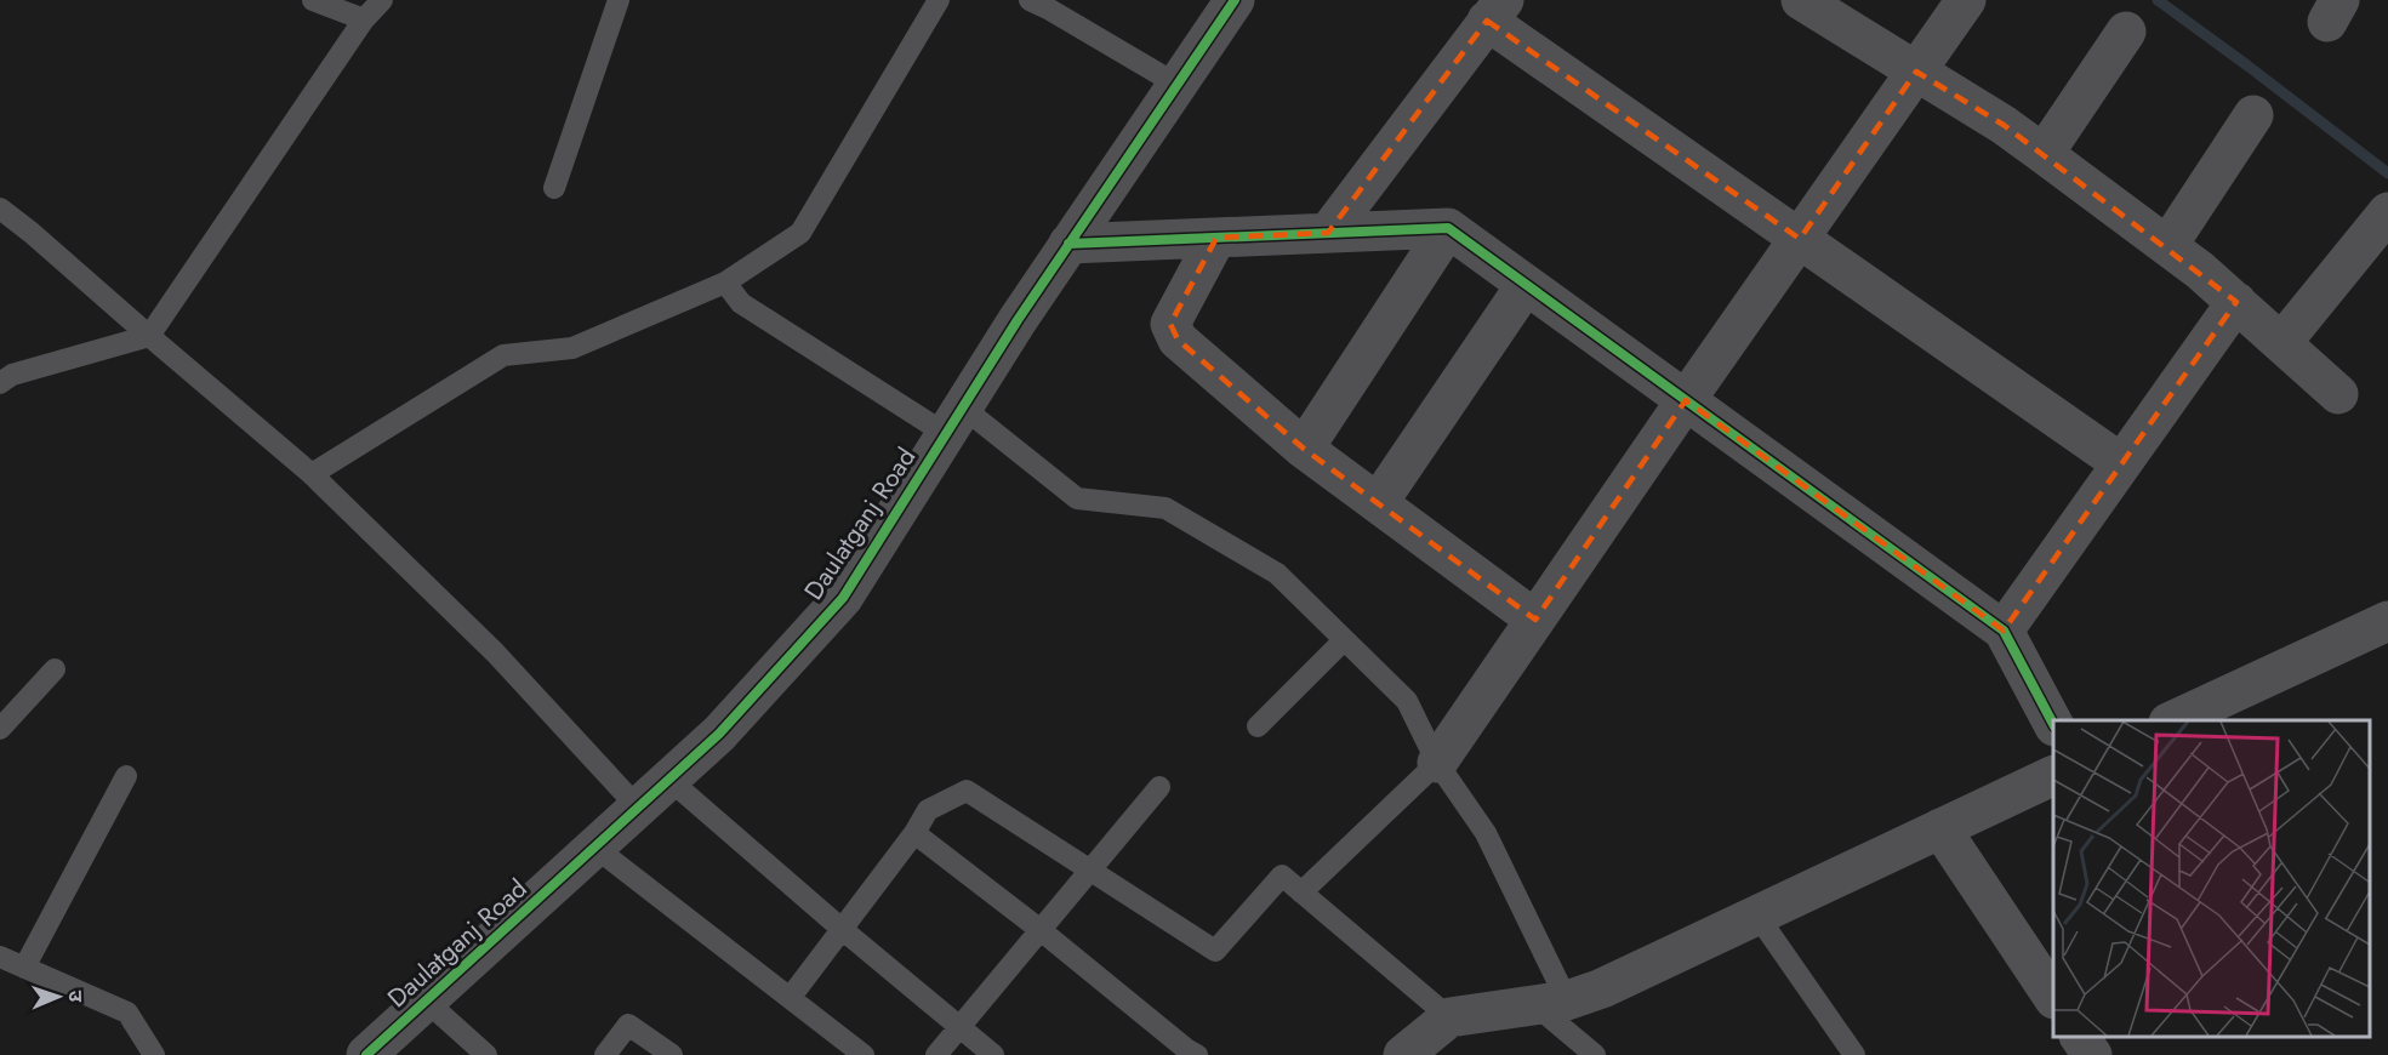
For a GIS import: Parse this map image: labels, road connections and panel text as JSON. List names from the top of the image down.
{
  "streets": {
    "street": ["Daulatganj Road"]
  },
  "north": "right"
}
